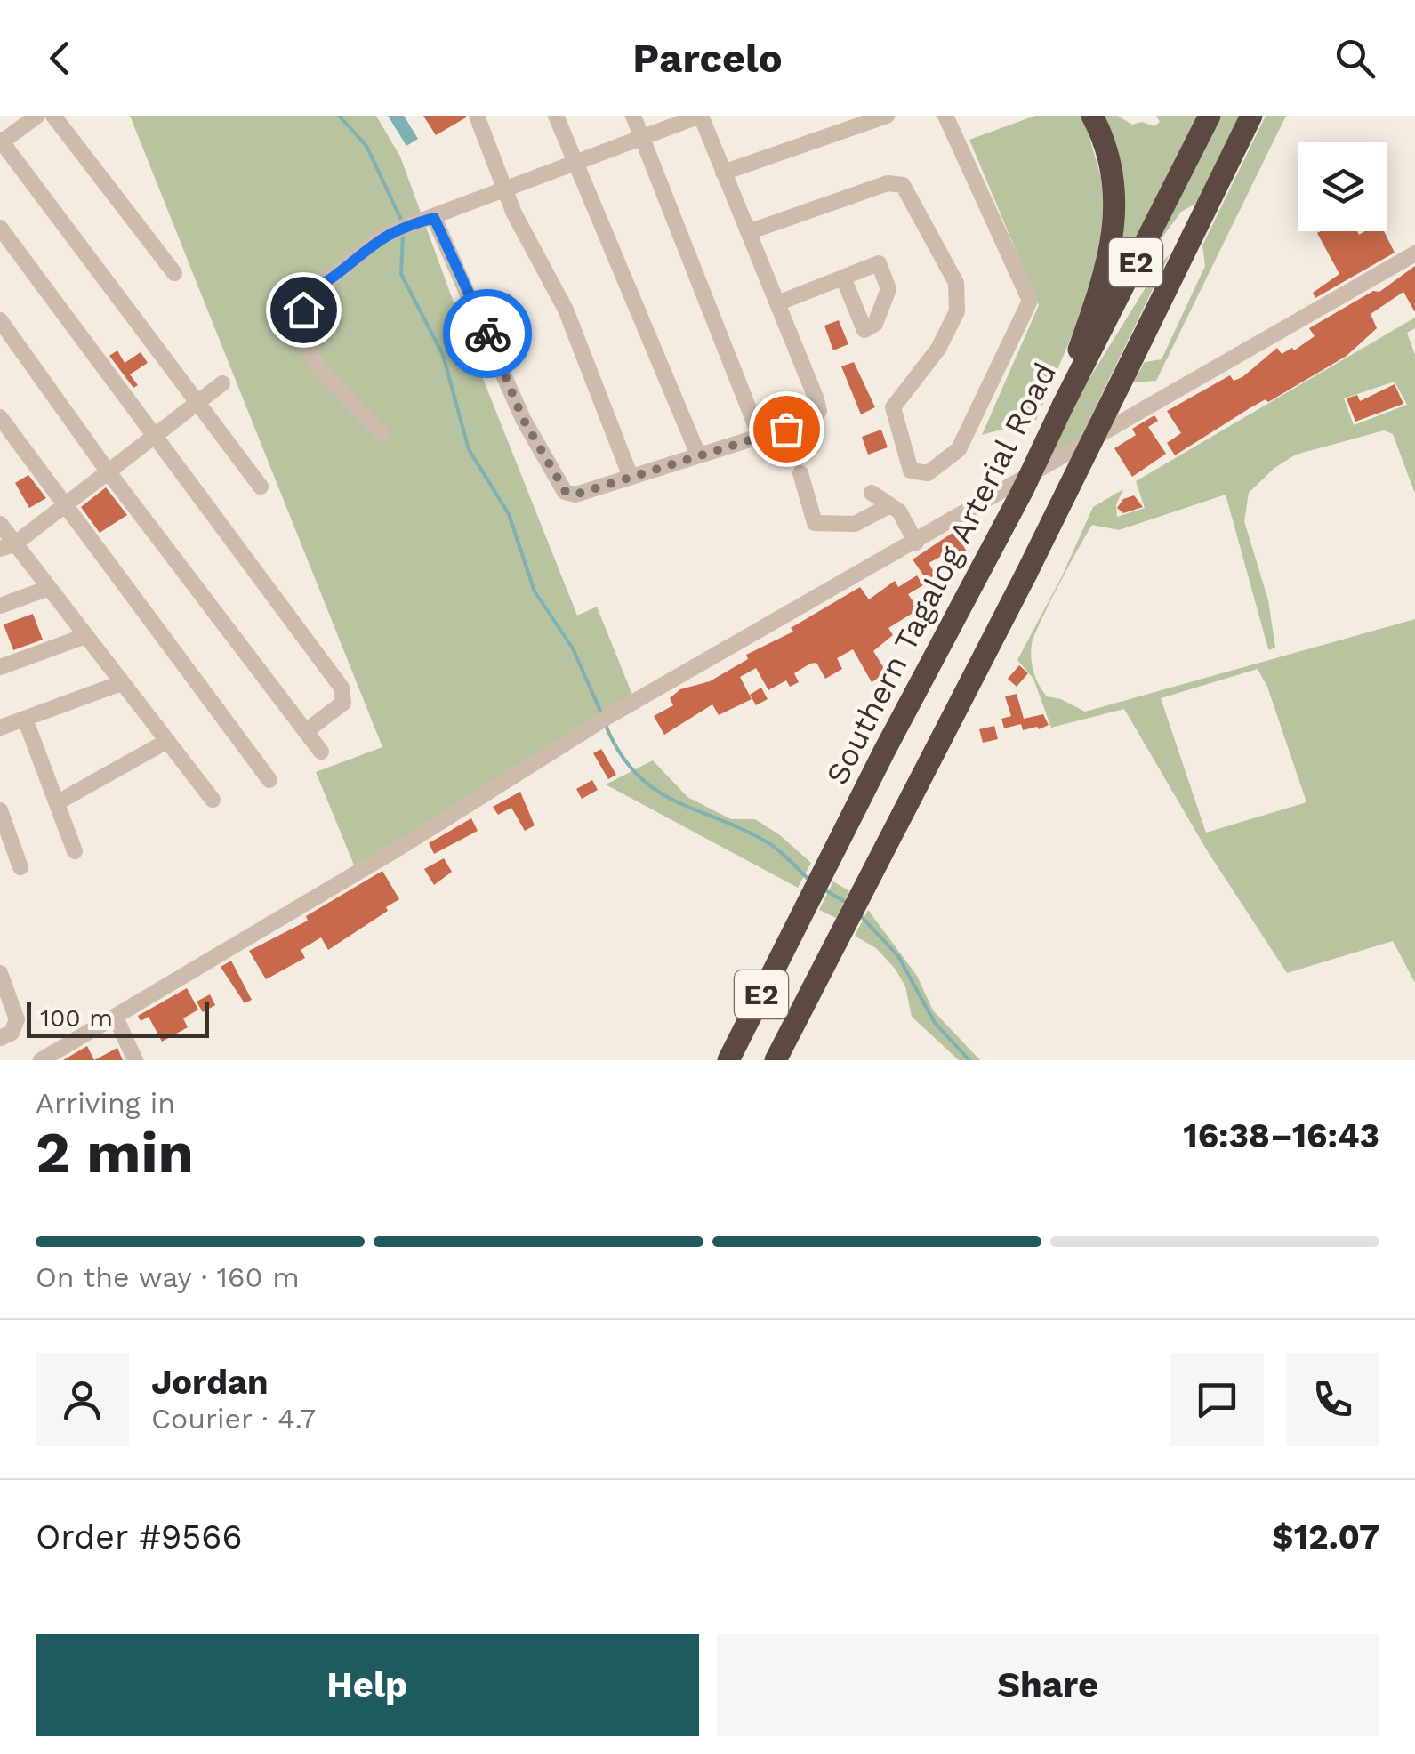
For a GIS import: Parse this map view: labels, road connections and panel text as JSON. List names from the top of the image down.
{
  "streets": {
    "highway": ["E2", "Southern Tagalog Arterial Road"]
  },
  "scale_bar": "100 m",
  "page": {
    "header": "Parcelo",
    "scale": "100 m",
    "heading": ["2 min", "Arriving in", "16:38–16:43"],
    "panel": [
      "Jordan",
      "Courier · 4.7",
      "Order #9566",
      "$12.07"
    ],
    "bar": "On the way · 160 m",
    "buttons": ["Help", "Share"]
  }
}
